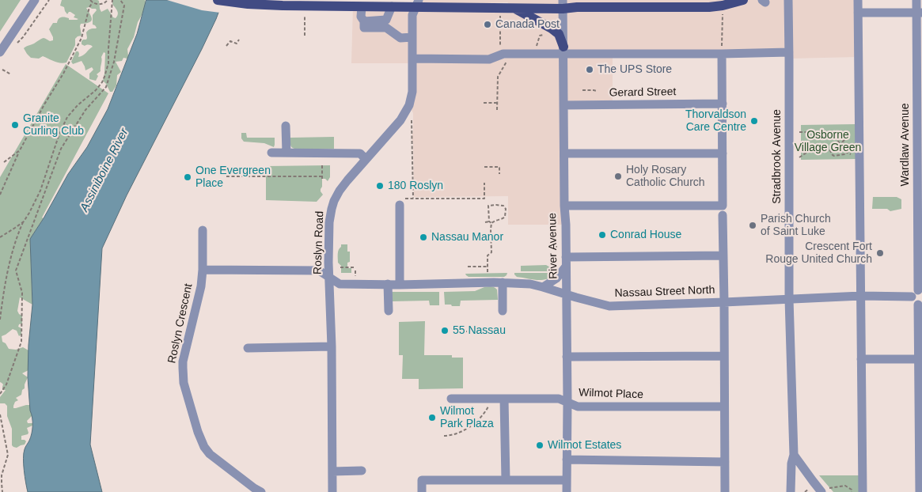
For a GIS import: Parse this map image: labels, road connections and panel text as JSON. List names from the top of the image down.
{
  "streets": {
    "street": [
      "Gerard Street",
      "Wardlaw Avenue",
      "Stradbrook Avenue",
      "Roslyn Road",
      "River Avenue",
      "Nassau Street North",
      "Roslyn Crescent",
      "Wilmot Place"
    ]
  },
  "crossings": [
    ["Gerard Street", "River Avenue"],
    ["Stradbrook Avenue", "Nassau Street North"],
    ["Roslyn Road", "Nassau Street North"],
    ["River Avenue", "Nassau Street North"],
    ["River Avenue", "Wilmot Place"]
  ],
  "water": ["Assiniboine River"],
  "parks": ["Osborne Village Green"],
  "places": [
    "Canada Post",
    "The UPS Store",
    "Thorvaldson Care Centre",
    "Granite Curling Club",
    "Holy Rosary Catholic Church",
    "One Evergreen Place",
    "180 Roslyn",
    "Parish Church of Saint Luke",
    "Conrad House",
    "Nassau Manor",
    "Crescent Fort Rouge United Church",
    "55 Nassau",
    "Wilmot Park Plaza",
    "Wilmot Estates"
  ]
}
